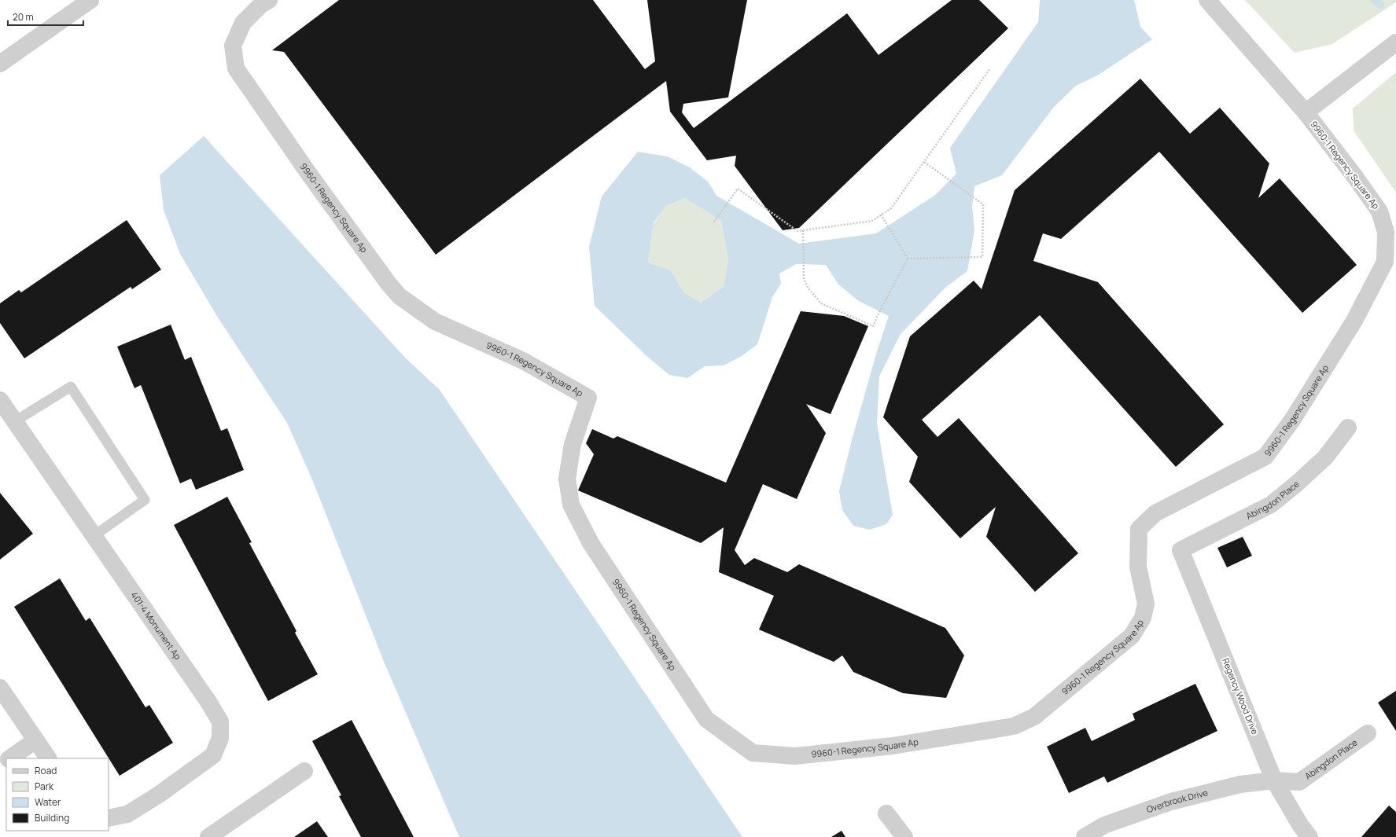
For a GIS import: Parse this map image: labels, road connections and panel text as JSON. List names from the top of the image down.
{
  "streets": {
    "street": [
      "9960-1 Regency Square Ap",
      "Abingdon Place",
      "401-4 Monument Ap",
      "Regency Wood Drive",
      "Overbrook Drive"
    ]
  },
  "crossings": [
    ["Abingdon Place", "Regency Wood Drive"],
    ["Abingdon Place", "Overbrook Drive"],
    ["Regency Wood Drive", "Overbrook Drive"]
  ],
  "legend": [
    "Road",
    "Park",
    "Water",
    "Building"
  ],
  "scale_bar": "20 m"
}
